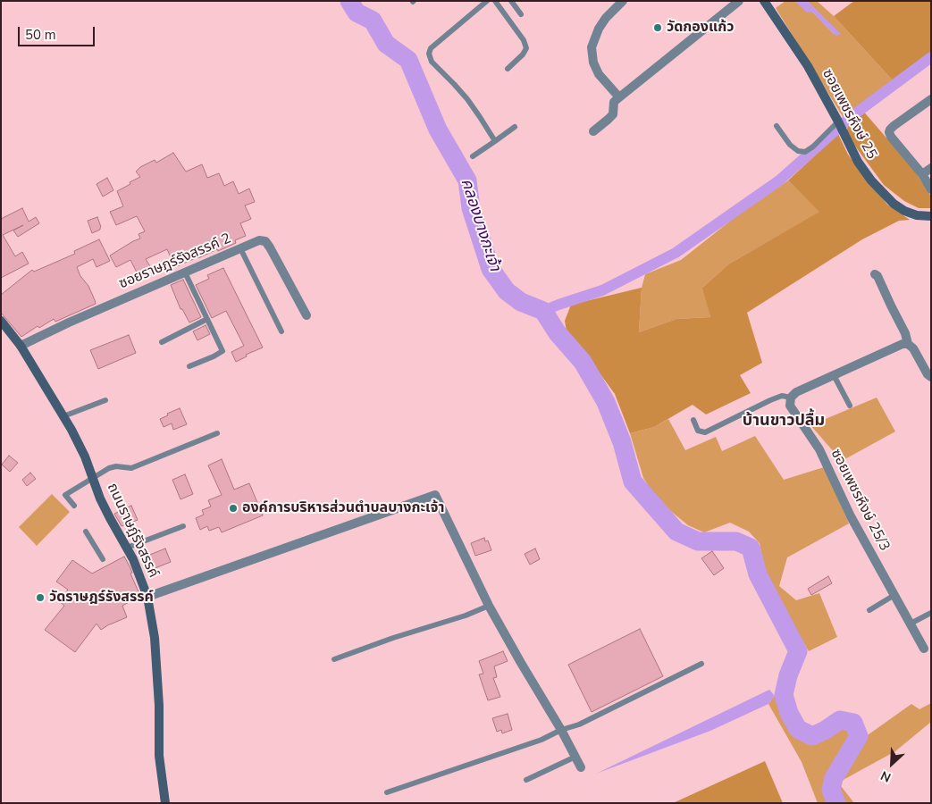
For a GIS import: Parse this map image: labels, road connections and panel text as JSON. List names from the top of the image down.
{
  "streets": {
    "street": [
      "ซอยเพชรหึงษ์ 25",
      "ซอยราษฎร์รังสรรค์ 2",
      "ซอยเพชรหึงษ์ 25/3",
      "ถนนราษฎ์รังสรรค์"
    ]
  },
  "crossings": [
    ["ซอยราษฎร์รังสรรค์ 2", "ถนนราษฎ์รังสรรค์"]
  ],
  "districts": ["บ้านขาวปลื้ม"],
  "water": ["คลองบางกะเจ้า"],
  "places": ["วัดกองแก้ว", "องค์การบริหารส่วนตำบลบางกะเจ้า", "วัดราษฎร์รังสรรค์"],
  "scale_bar": "50 m",
  "north": "bottom left"
}
